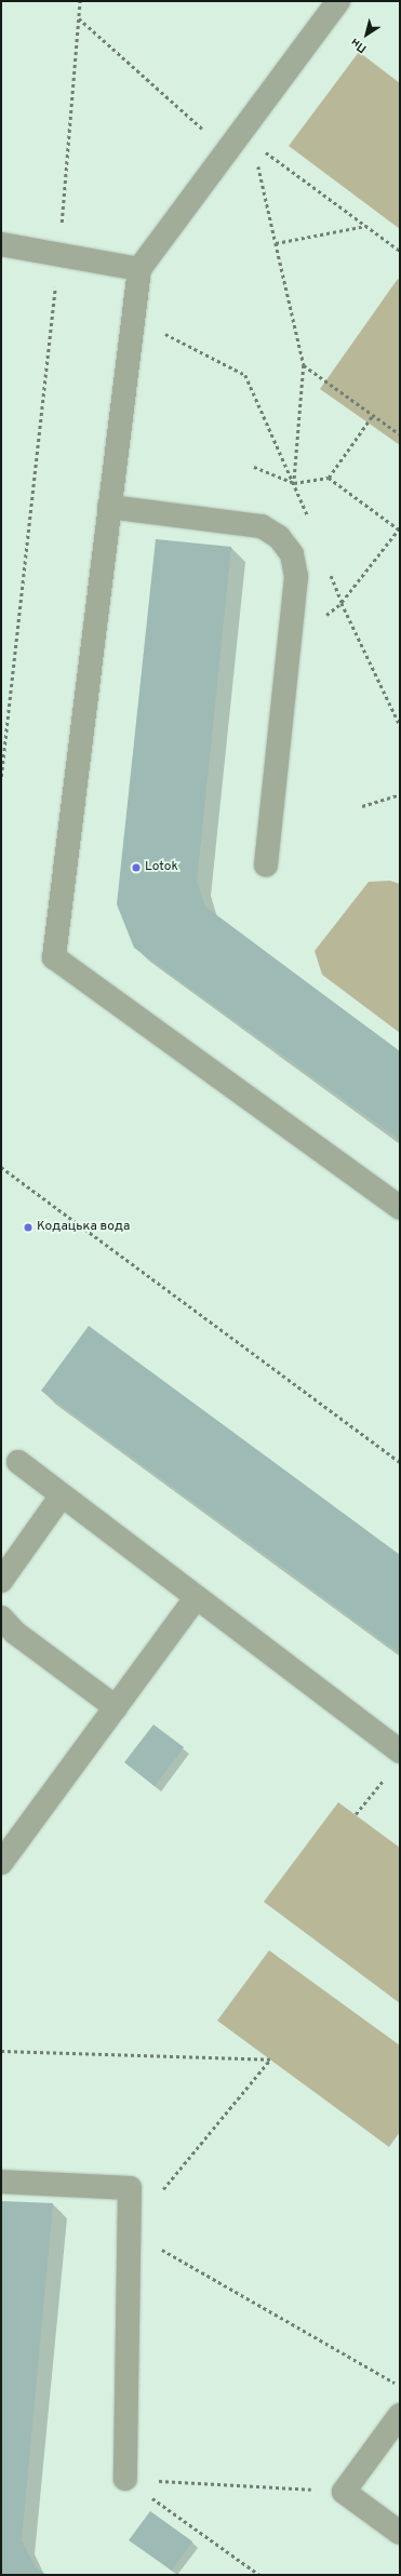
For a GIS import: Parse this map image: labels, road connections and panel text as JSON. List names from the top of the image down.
{
  "places": ["Lotok", "Кодацька вода"],
  "north": "bottom left"
}
